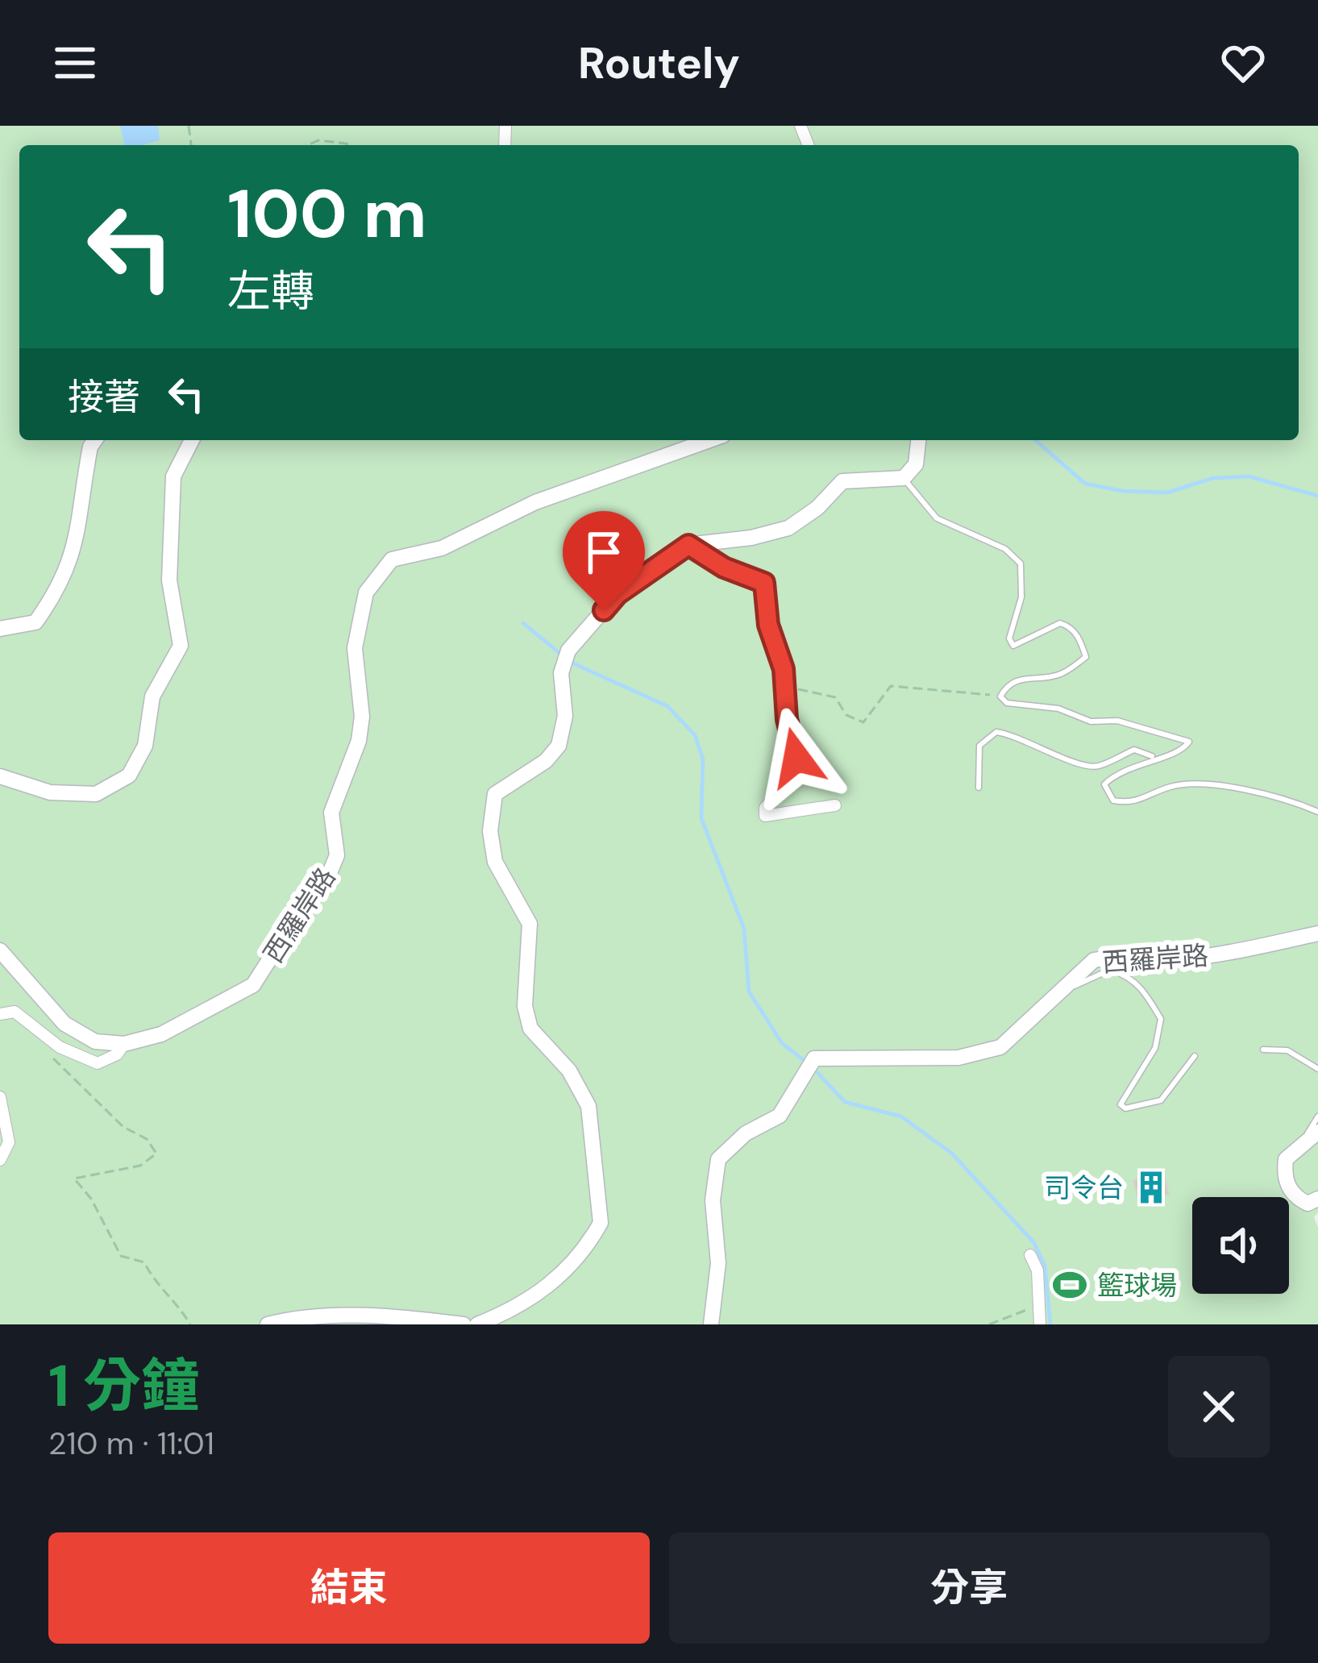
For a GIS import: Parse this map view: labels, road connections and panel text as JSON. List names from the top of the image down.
{
  "streets": {
    "street": ["西羅岸路"]
  },
  "places": {
    "building": ["司令台"],
    "sports": ["籃球場"]
  },
  "page": {
    "header": "Routely",
    "turn": ["100 m", "左轉"],
    "then": "接著",
    "heading": ["1 分鐘", "210 m · 11:01"],
    "buttons": ["結束", "分享"]
  }
}
